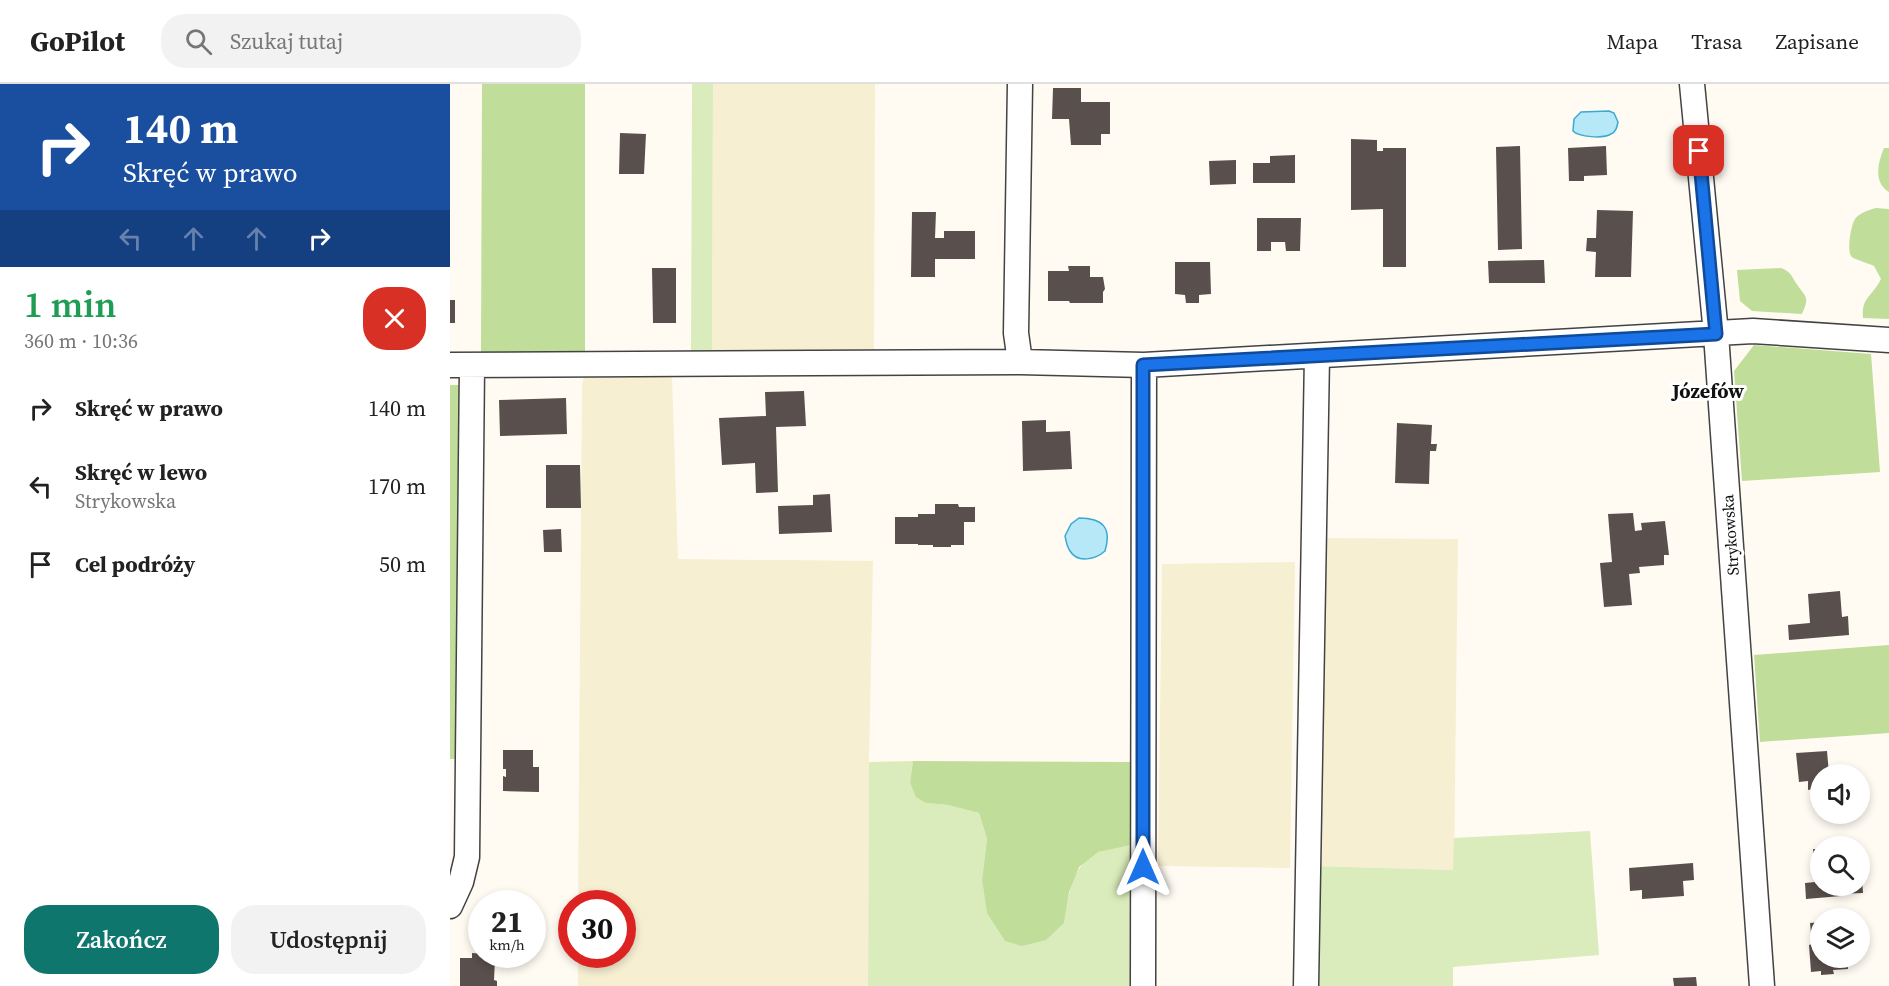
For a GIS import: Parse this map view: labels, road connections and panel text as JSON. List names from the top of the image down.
{
  "streets": {
    "street": ["Strykowska"]
  },
  "districts": ["Józefów"],
  "page": {
    "header": "GoPilot",
    "search": "Szukaj tutaj",
    "nav": ["Mapa", "Trasa", "Zapisane"],
    "turn": ["140 m", "Skręć w prawo"],
    "heading": ["1 min", "360 m · 10:36"],
    "list": [
      {
        "name": "Skręć w prawo",
        "value": "140 m"
      },
      {
        "name": "Skręć w lewo",
        "note": "Strykowska",
        "value": "170 m"
      },
      {
        "name": "Cel podróży",
        "value": "50 m"
      }
    ],
    "speed": "21 km/h",
    "limit": "30",
    "buttons": ["Zakończ", "Udostępnij"]
  }
}
